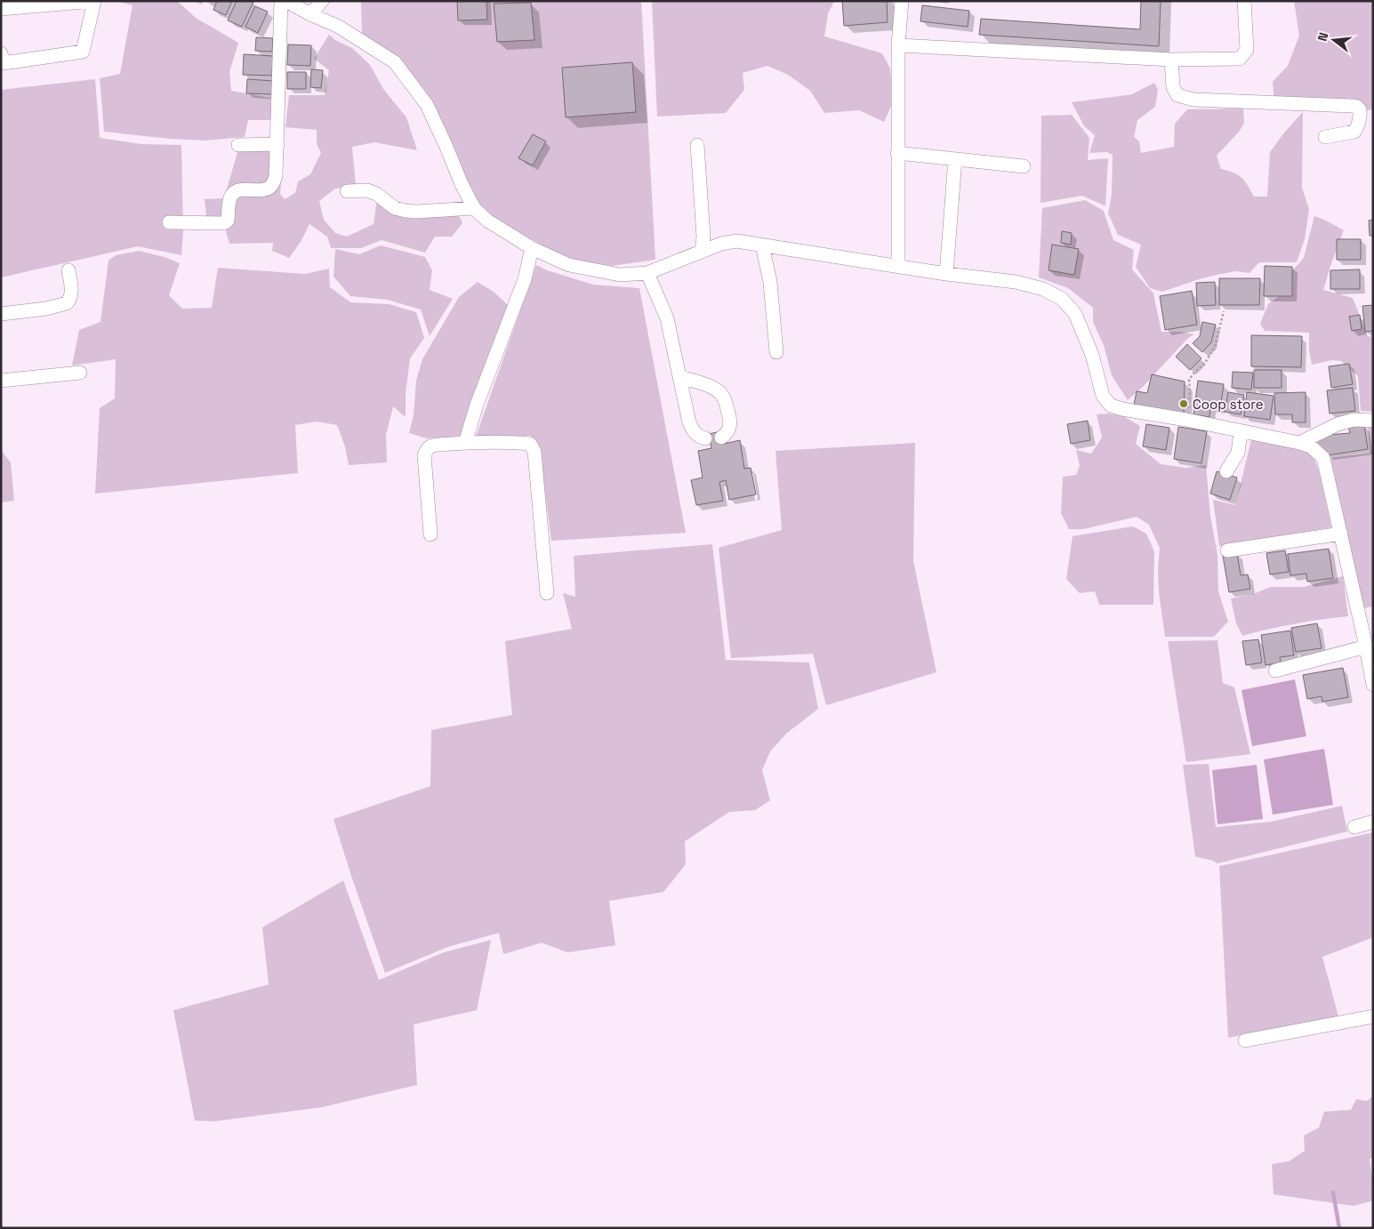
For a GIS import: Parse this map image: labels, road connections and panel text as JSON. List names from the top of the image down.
{
  "places": ["Coop store"],
  "north": "left"
}
